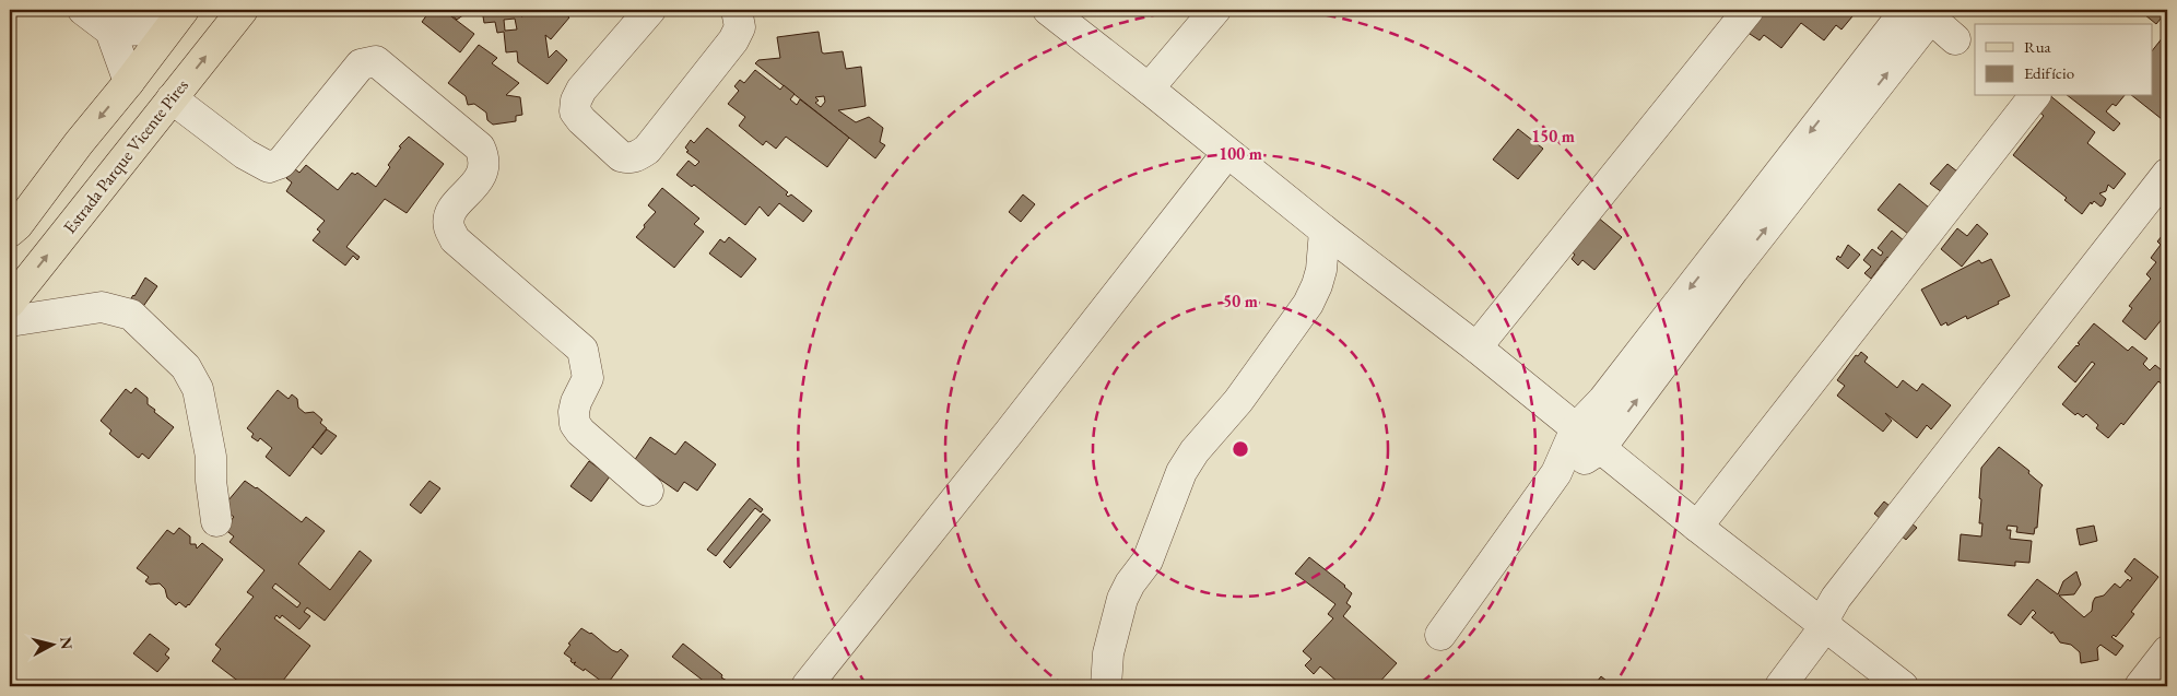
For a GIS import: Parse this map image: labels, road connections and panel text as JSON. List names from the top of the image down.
{
  "streets": {
    "main road": ["Estrada Parque Vicente Pires"]
  },
  "legend": ["Rua", "Edifício"],
  "north": "right",
  "rings": ["150 m", "100 m", "50 m"]
}
